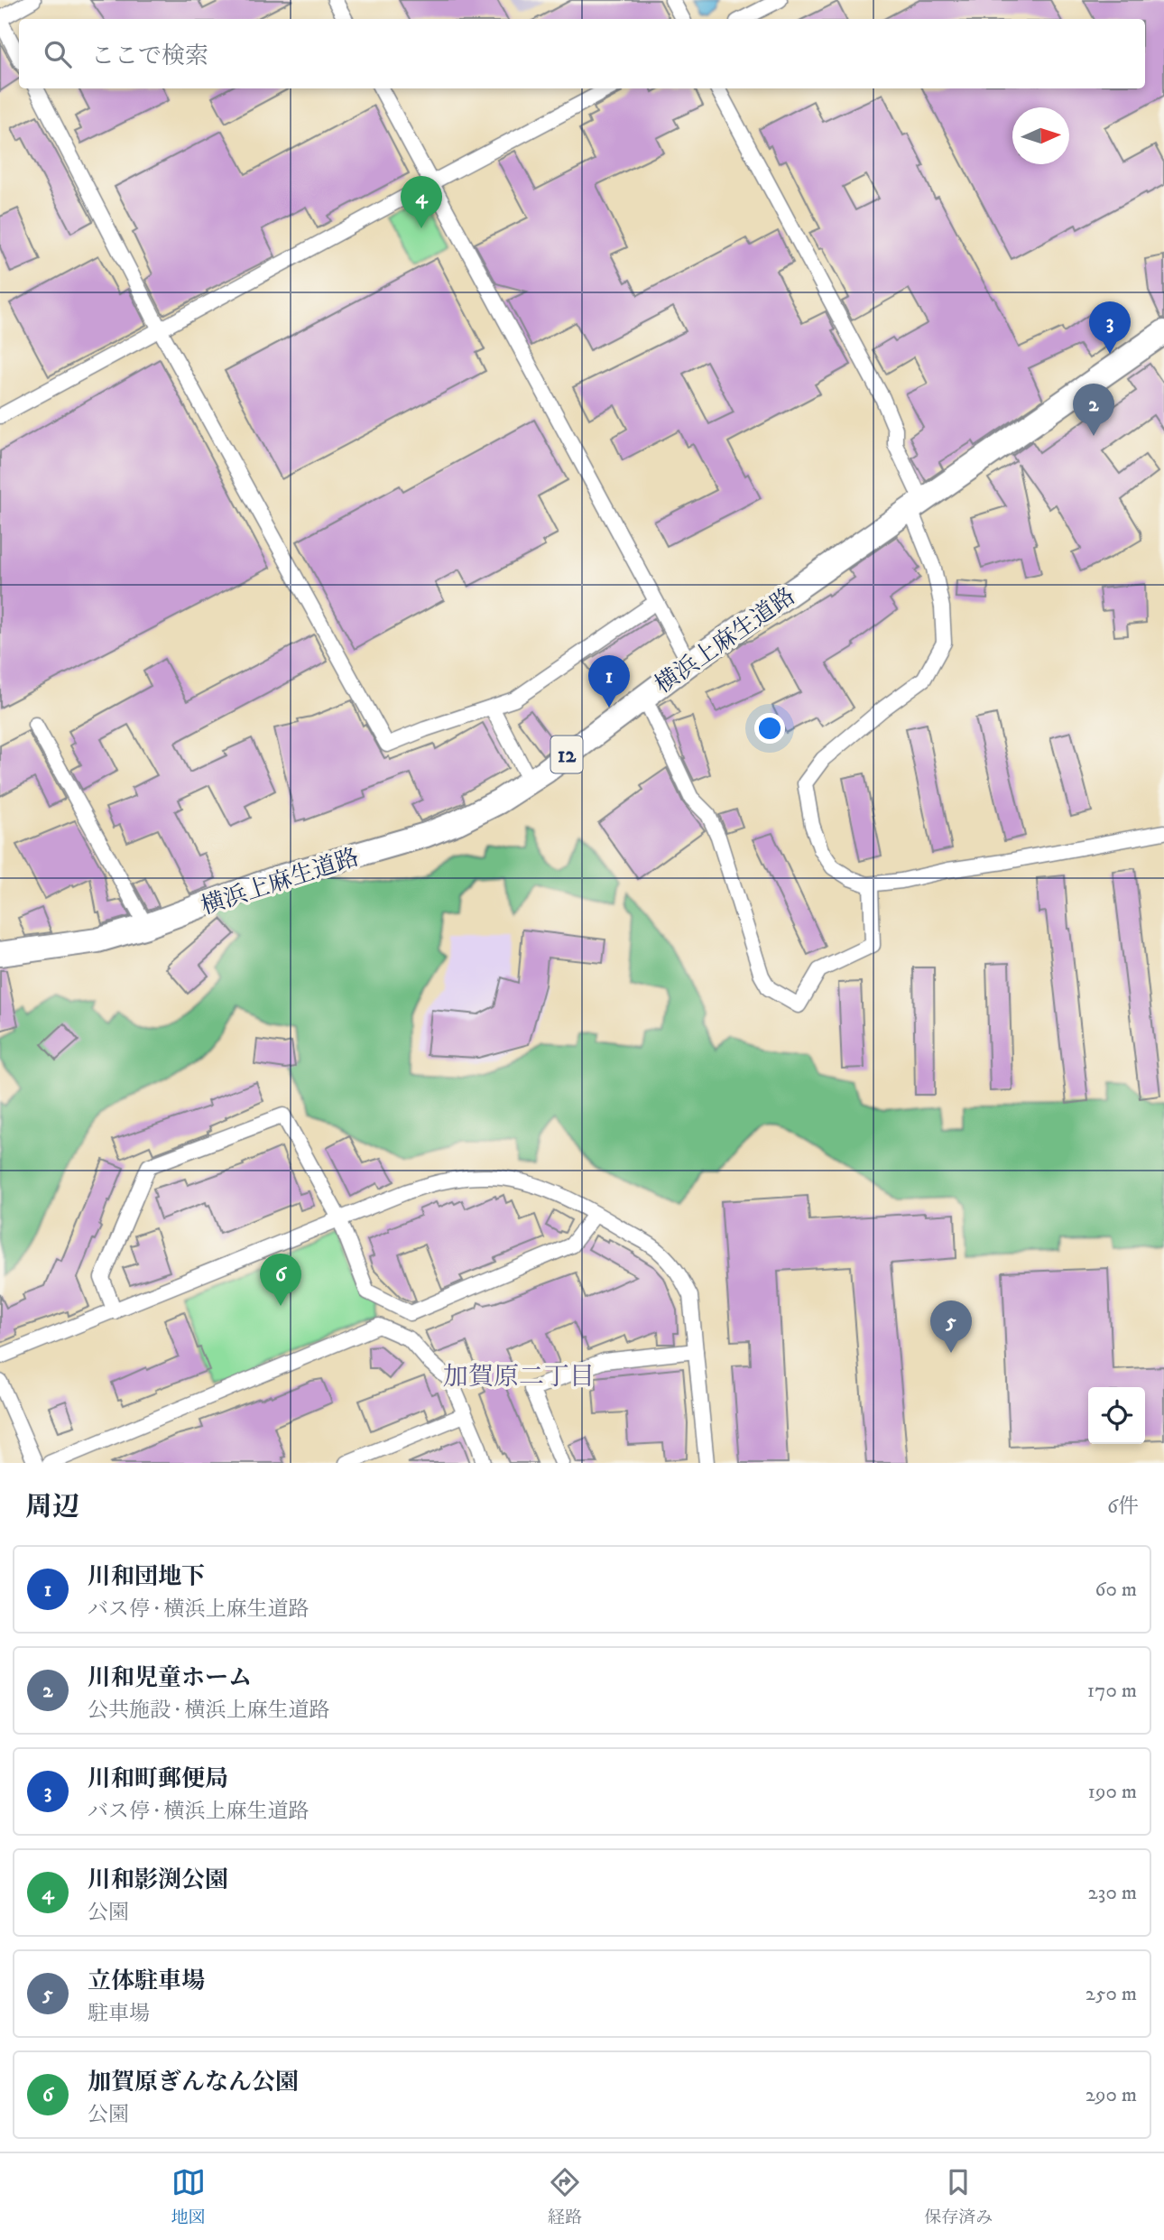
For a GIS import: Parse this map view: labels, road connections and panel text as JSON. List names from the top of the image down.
{
  "streets": {
    "main road": ["横浜上麻生道路", "12"]
  },
  "districts": ["加賀原二丁目"],
  "north": "right",
  "page": {
    "search": "ここで検索",
    "pins": [
      "4",
      "3",
      "2",
      "1",
      "6",
      "5"
    ],
    "heading": ["周辺", "6件"],
    "list": [
      {
        "mark": "1",
        "name": "川和団地下",
        "note": "バス停 · 横浜上麻生道路",
        "value": "60 m"
      },
      {
        "mark": "2",
        "name": "川和児童ホーム",
        "note": "公共施設 · 横浜上麻生道路",
        "value": "170 m"
      },
      {
        "mark": "3",
        "name": "川和町郵便局",
        "note": "バス停 · 横浜上麻生道路",
        "value": "190 m"
      },
      {
        "mark": "4",
        "name": "川和影渕公園",
        "note": "公園",
        "value": "230 m"
      },
      {
        "mark": "5",
        "name": "立体駐車場",
        "note": "駐車場",
        "value": "250 m"
      },
      {
        "mark": "6",
        "name": "加賀原ぎんなん公園",
        "note": "公園",
        "value": "290 m"
      }
    ],
    "nav": ["地図", "経路", "保存済み"]
  }
}
